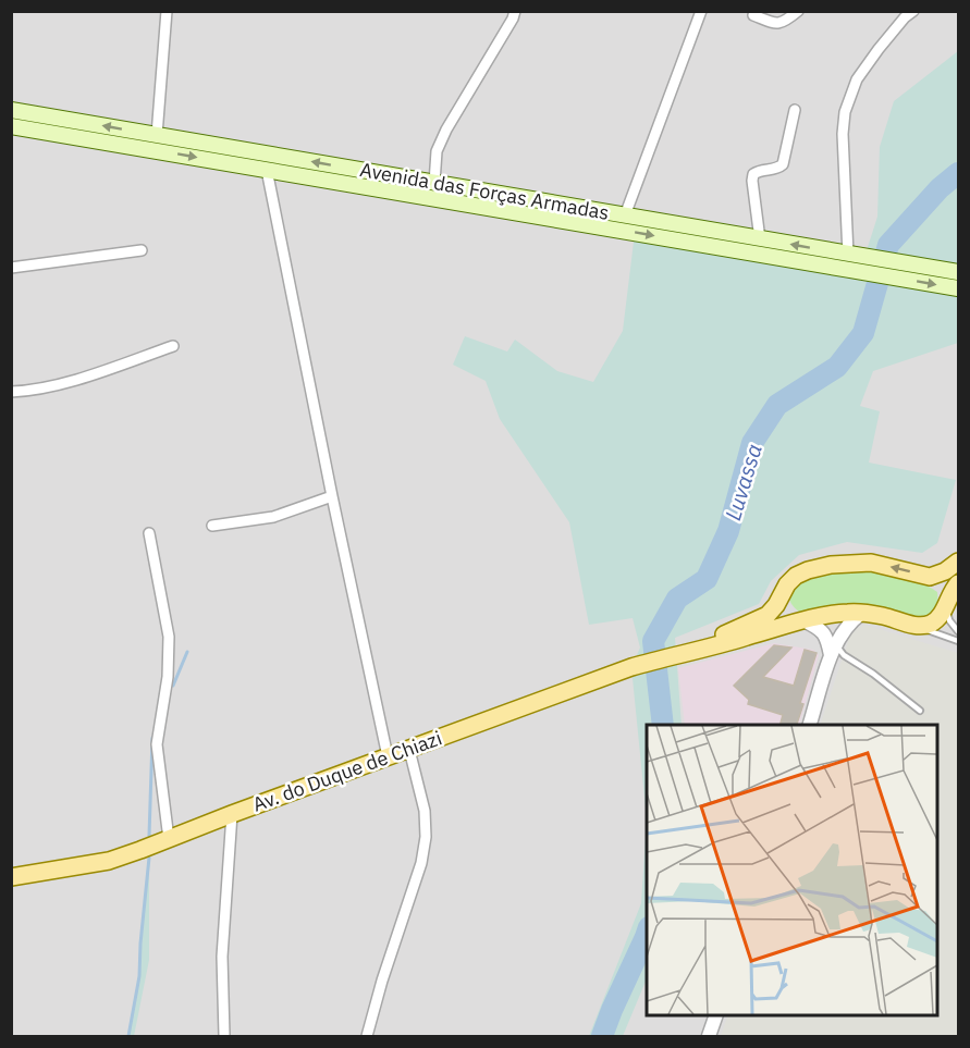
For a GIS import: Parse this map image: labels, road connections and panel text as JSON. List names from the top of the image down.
{
  "streets": {
    "main road": ["Avenida das Forças Armadas", "Av. do Duque de Chiazi"]
  },
  "water": ["Luvassa"]
}
